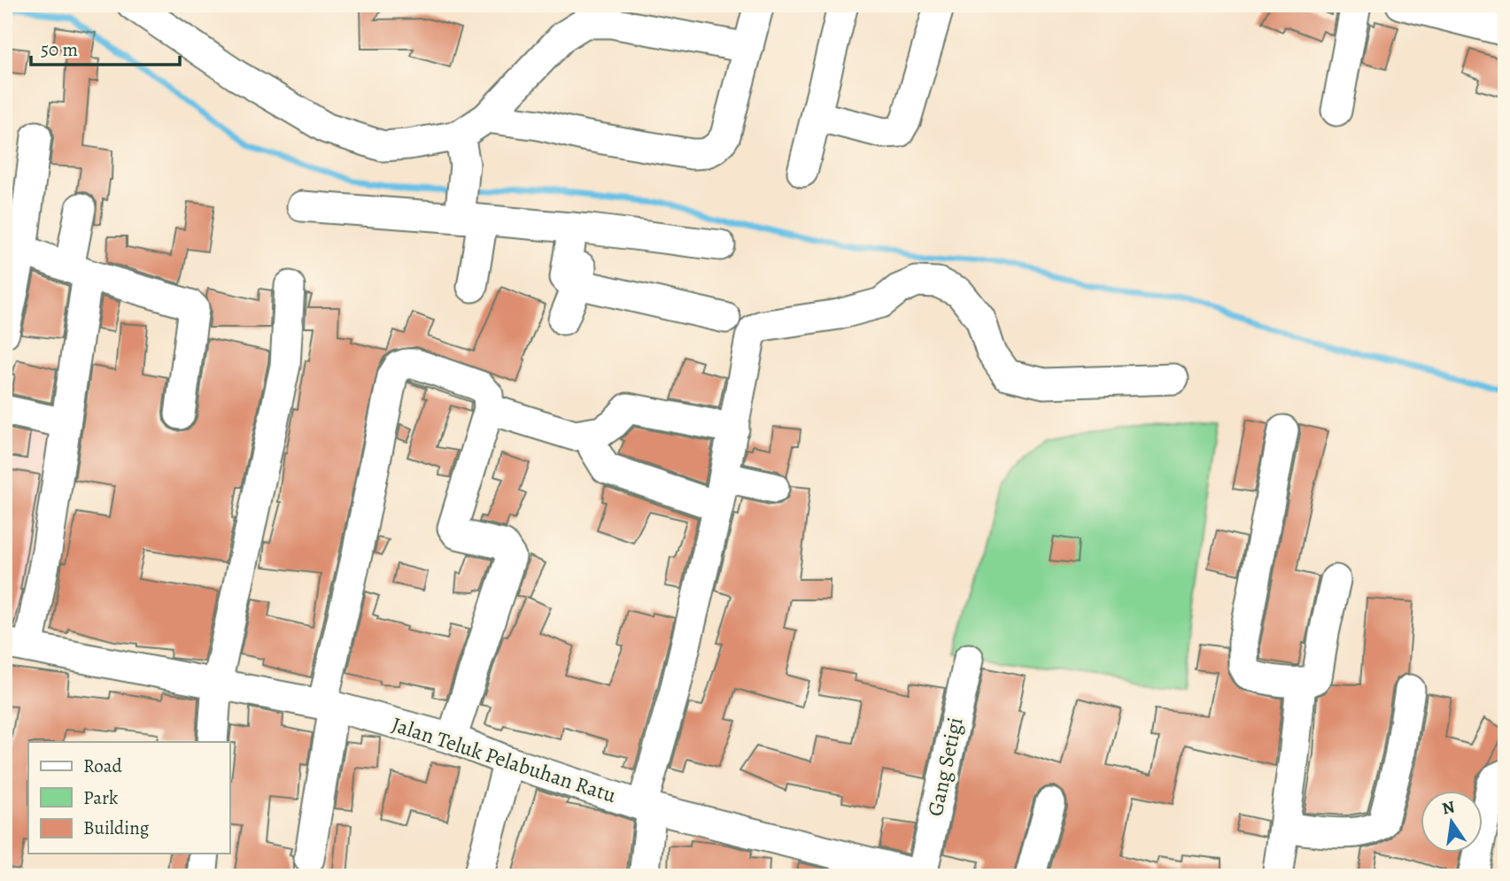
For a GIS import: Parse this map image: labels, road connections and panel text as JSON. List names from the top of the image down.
{
  "streets": {
    "street": ["Jalan Teluk Pelabuhan Ratu", "Gang Setigi"]
  },
  "crossings": [
    ["Jalan Teluk Pelabuhan Ratu", "Gang Setigi"]
  ],
  "legend": ["Road", "Park", "Building"],
  "scale_bar": "50 m",
  "north": "top"
}
